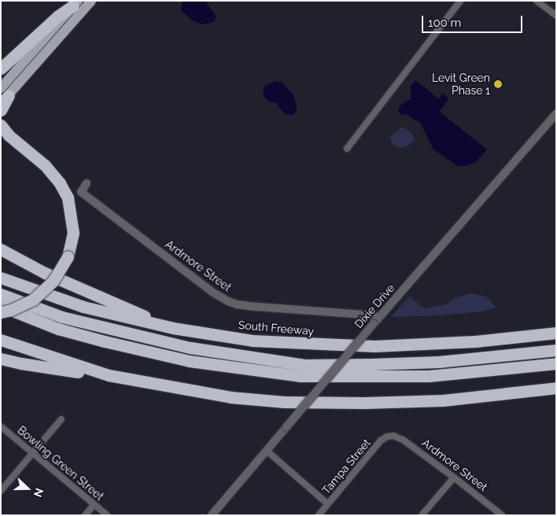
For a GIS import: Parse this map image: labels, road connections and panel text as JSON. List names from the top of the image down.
{
  "streets": {
    "highway": ["South Freeway"],
    "street": [
      "Ardmore Street",
      "Dixie Drive",
      "Bowling Green Street",
      "Tampa Street"
    ]
  },
  "crossings": [
    ["Ardmore Street", "Dixie Drive"],
    ["Ardmore Street", "Tampa Street"]
  ],
  "places": ["Levit Green Phase 1"],
  "scale_bar": "100 m",
  "north": "right"
}
